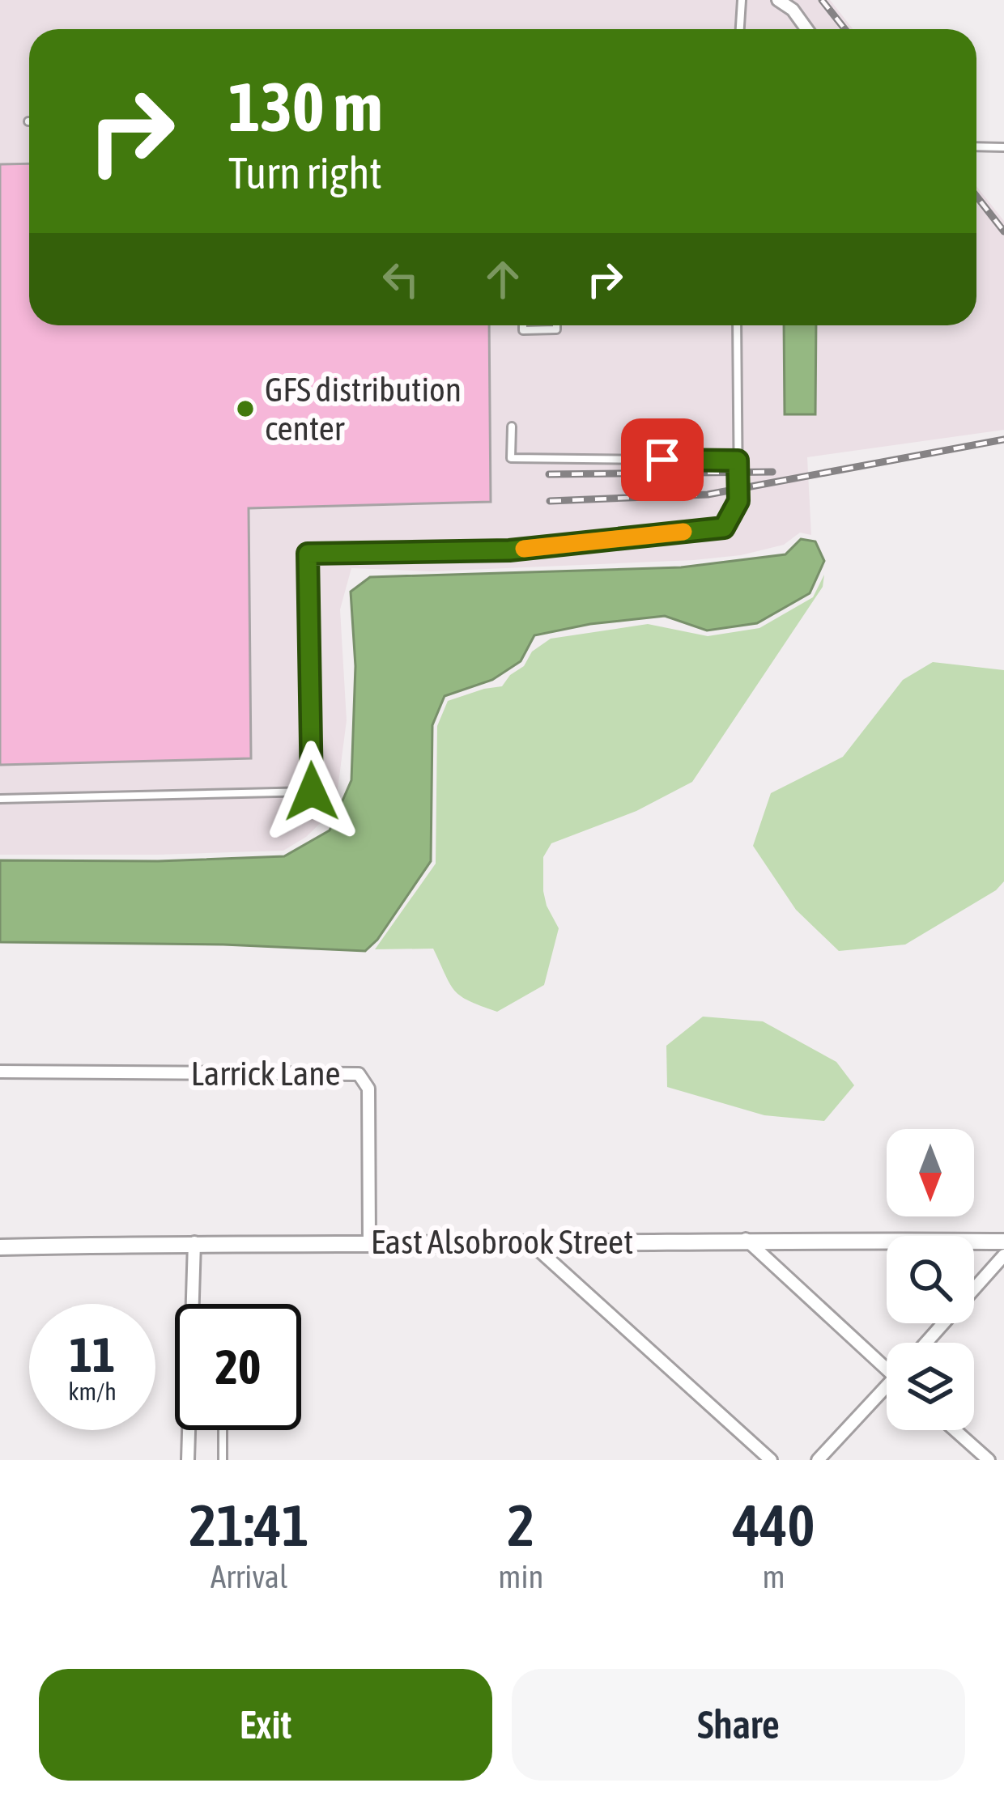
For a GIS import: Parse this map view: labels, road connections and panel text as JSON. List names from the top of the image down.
{
  "streets": {
    "street": ["Larrick Lane", "East Alsobrook Street"]
  },
  "crossings": [
    ["Larrick Lane", "East Alsobrook Street"]
  ],
  "places": ["GFS distribution center"],
  "north": "bottom",
  "page": {
    "turn": ["130 m", "Turn right"],
    "speed": "11 km/h",
    "limit": "20",
    "eta": [
      "21:41",
      "Arrival",
      "2",
      "min",
      "440",
      "m"
    ],
    "buttons": ["Exit", "Share"]
  }
}
